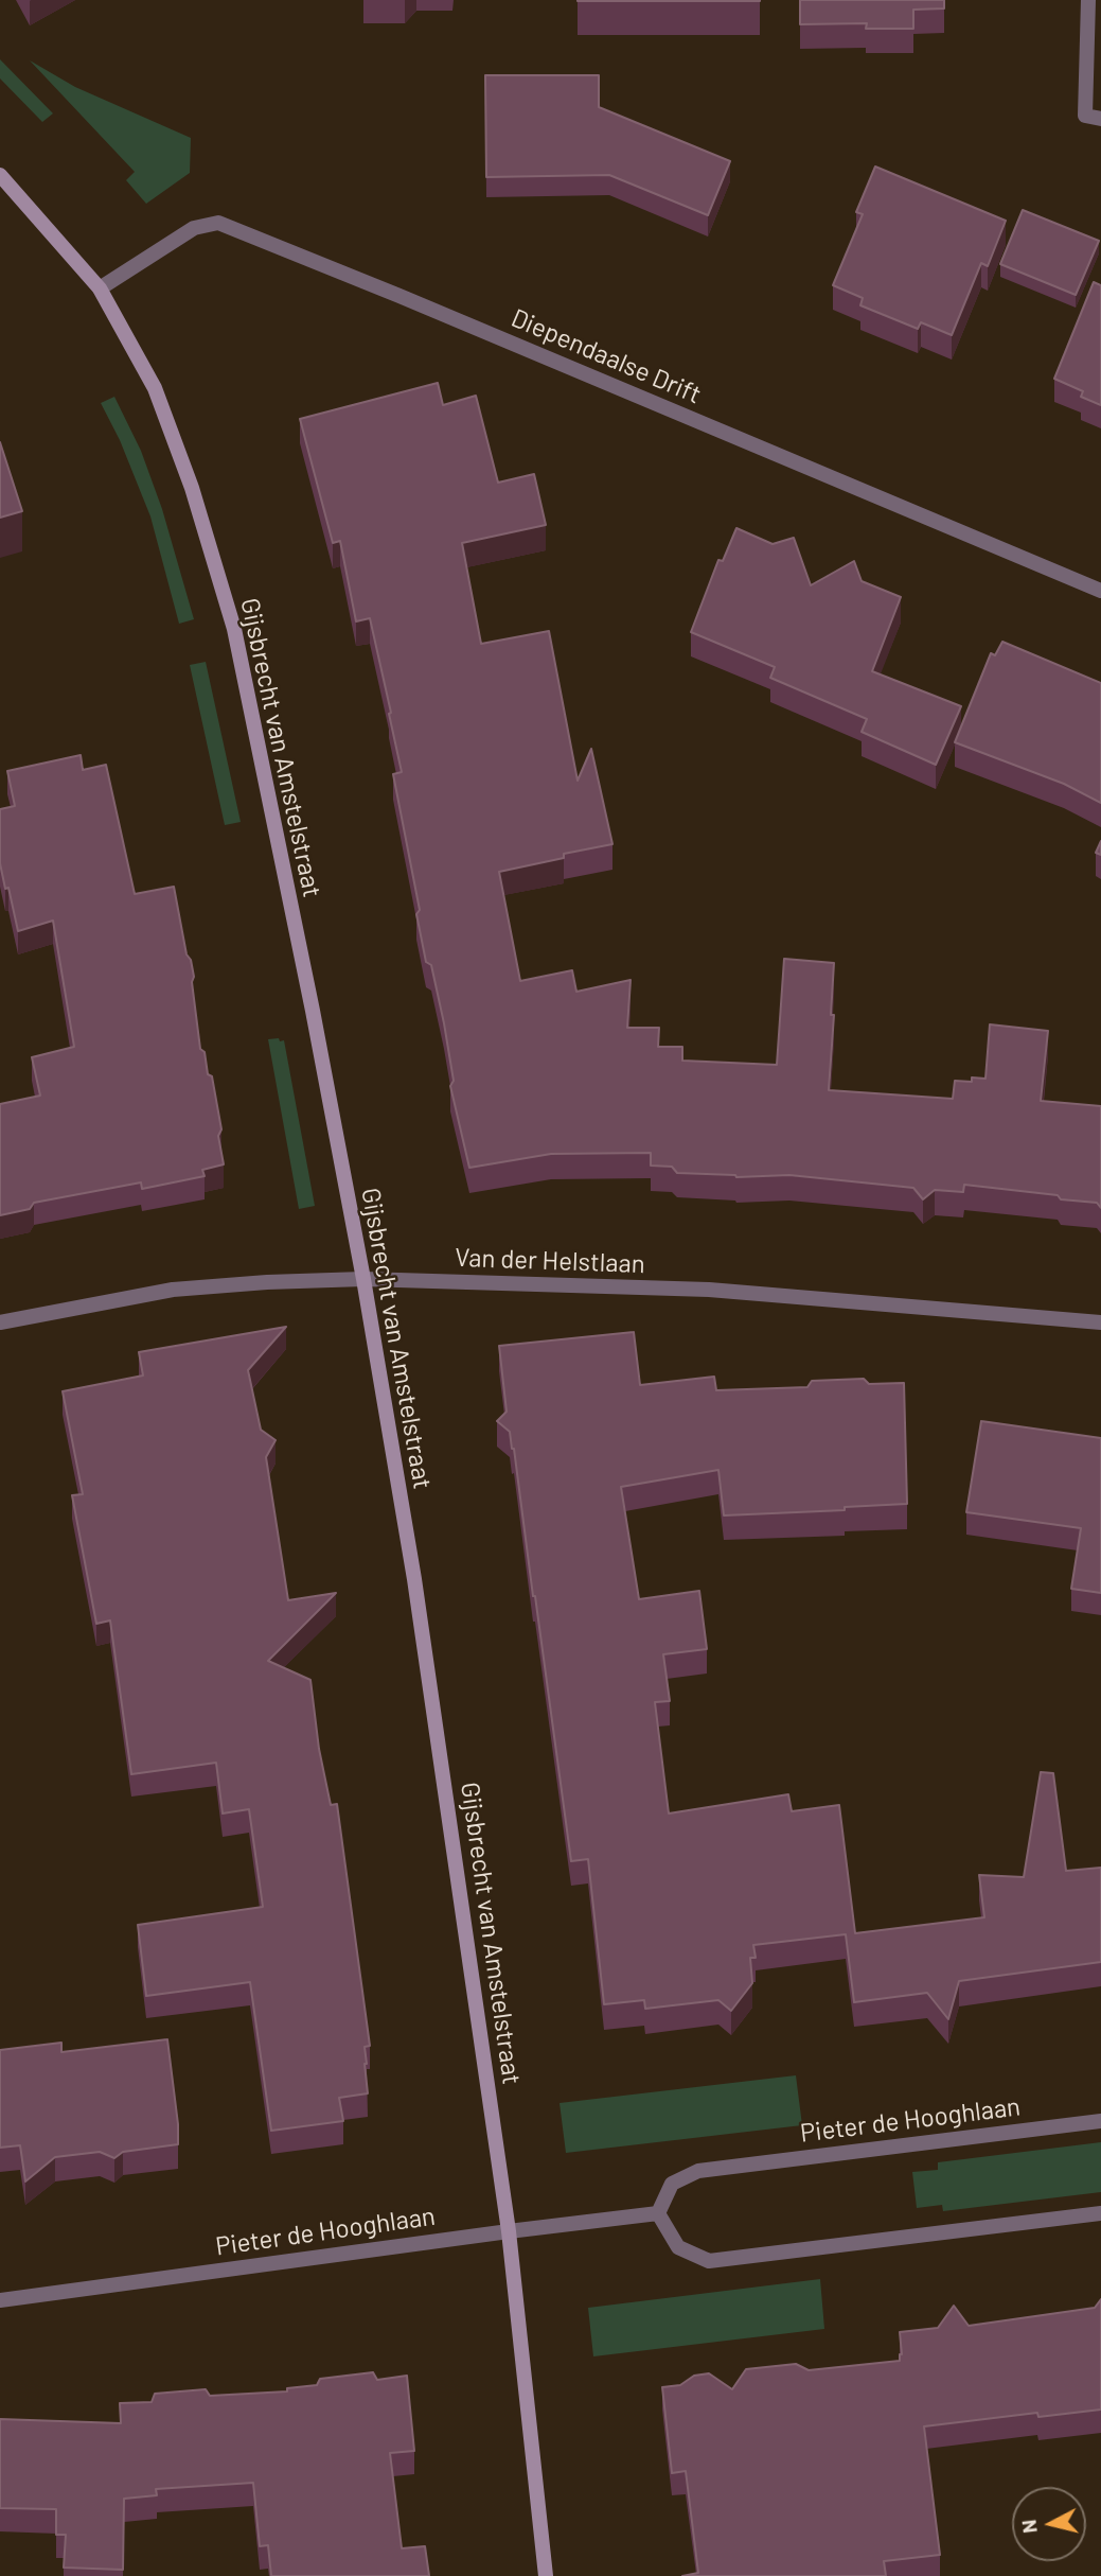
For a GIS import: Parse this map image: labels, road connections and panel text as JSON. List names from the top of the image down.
{
  "streets": {
    "street": [
      "Diependaalse Drift",
      "Gijsbrecht van Amstelstraat",
      "Van der Helstlaan",
      "Pieter de Hooghlaan"
    ]
  },
  "crossings": [
    ["Diependaalse Drift", "Gijsbrecht van Amstelstraat"],
    ["Gijsbrecht van Amstelstraat", "Van der Helstlaan"],
    ["Gijsbrecht van Amstelstraat", "Pieter de Hooghlaan"]
  ],
  "north": "left"
}
